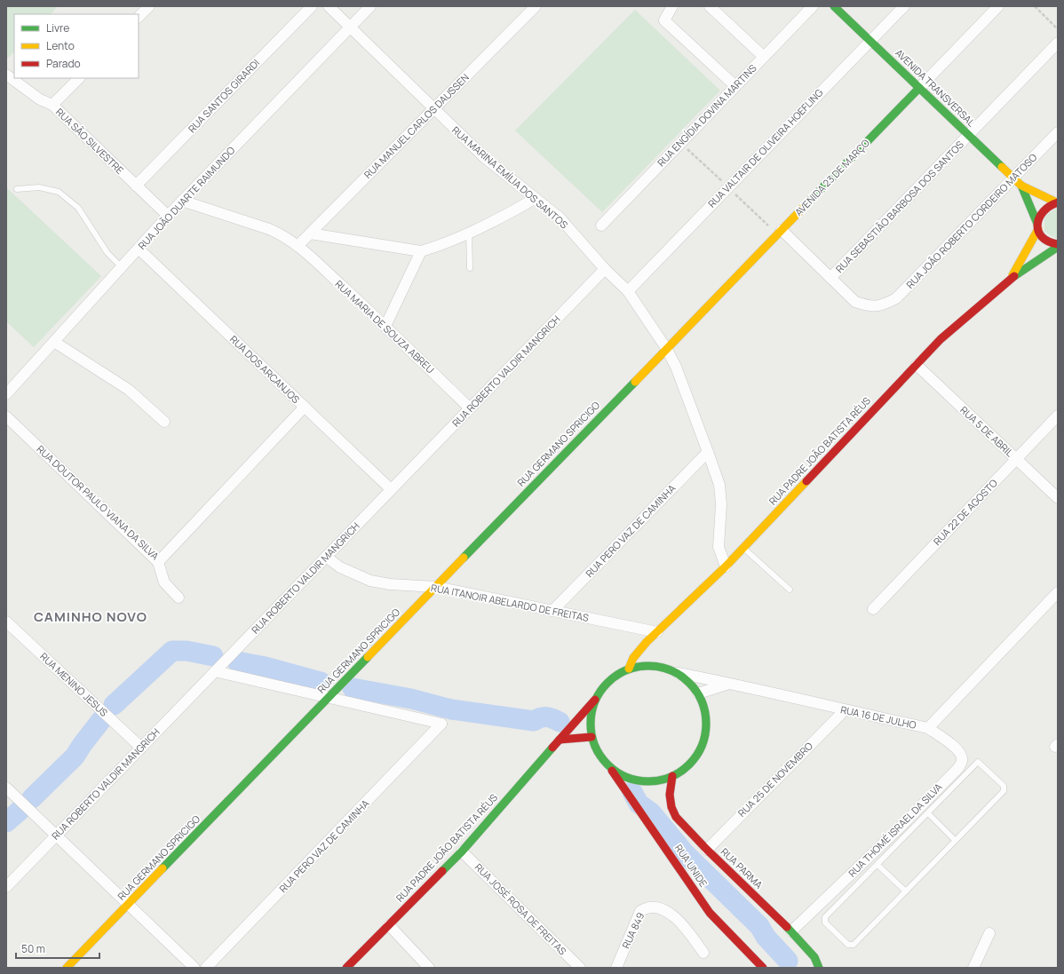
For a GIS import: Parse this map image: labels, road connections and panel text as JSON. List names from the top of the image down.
{
  "streets": {
    "main road": [
      "AVENIDA TRANSVERSAL",
      "AVENIDA 23 DE MARÇO",
      "RUA GERMANO SPRICIGO",
      "RUA PADRE JOÃO BATISTA RÉUS",
      "RUA UNIDE",
      "RUA PARMA"
    ],
    "street": [
      "RUA SANTOS GIRARDI",
      "RUA ENGÍDIA DOVINA MARTINS",
      "RUA MANUEL CARLOS DAUSSEN",
      "RUA SÃO SILVESTRE",
      "RUA VALTAIR DE OLIVEIRA HOEFLING",
      "RUA MARINA EMÍLIA DOS SANTOS",
      "RUA JOÃO DUARTE RAIMUNDO",
      "RUA SEBASTIÃO BARBOSA DOS SANTOS",
      "RUA JOÃO ROBERTO CORDEIRO MATOSO",
      "RUA MARIA DE SOUZA ABREU",
      "RUA DOS ARCANJOS",
      "RUA ROBERTO VALDIR MANGRICH",
      "RUA 5 DE ABRIL",
      "RUA DOUTOR PAULO VIANA DA SILVA",
      "RUA 22 DE AGOSTO",
      "RUA PERO VAZ DE CAMINHA",
      "RUA ITANOIR ABELARDO DE FREITAS",
      "RUA MENINO JESUS",
      "RUA 16 DE JULHO",
      "RUA 25 DE NOVEMBRO",
      "RUA THOMÉ ISRAEL DA SILVA",
      "RUA JOSÉ ROSA DE FREITAS",
      "RUA 849"
    ]
  },
  "crossings": [
    ["AVENIDA TRANSVERSAL", "RUA VALTAIR DE OLIVEIRA HOEFLING"],
    ["AVENIDA TRANSVERSAL", "AVENIDA 23 DE MARÇO"],
    ["AVENIDA TRANSVERSAL", "RUA SEBASTIÃO BARBOSA DOS SANTOS"],
    ["AVENIDA TRANSVERSAL", "RUA JOÃO ROBERTO CORDEIRO MATOSO"],
    ["AVENIDA TRANSVERSAL", "RUA PADRE JOÃO BATISTA RÉUS"],
    ["RUA SANTOS GIRARDI", "RUA SÃO SILVESTRE"],
    ["RUA MANUEL CARLOS DAUSSEN", "RUA MARINA EMÍLIA DOS SANTOS"],
    ["RUA MANUEL CARLOS DAUSSEN", "RUA MARIA DE SOUZA ABREU"],
    ["RUA SÃO SILVESTRE", "RUA JOÃO DUARTE RAIMUNDO"],
    ["RUA VALTAIR DE OLIVEIRA HOEFLING", "RUA MARINA EMÍLIA DOS SANTOS"],
    ["RUA MARINA EMÍLIA DOS SANTOS", "AVENIDA 23 DE MARÇO"],
    ["RUA MARINA EMÍLIA DOS SANTOS", "RUA JOÃO DUARTE RAIMUNDO"],
    ["RUA MARINA EMÍLIA DOS SANTOS", "RUA ROBERTO VALDIR MANGRICH"],
    ["RUA MARINA EMÍLIA DOS SANTOS", "RUA GERMANO SPRICIGO"],
    ["RUA MARINA EMÍLIA DOS SANTOS", "RUA PADRE JOÃO BATISTA RÉUS"],
    ["RUA MARINA EMÍLIA DOS SANTOS", "RUA PERO VAZ DE CAMINHA"],
    ["AVENIDA 23 DE MARÇO", "RUA GERMANO SPRICIGO"],
    ["RUA JOÃO DUARTE RAIMUNDO", "RUA MARIA DE SOUZA ABREU"],
    ["RUA JOÃO DUARTE RAIMUNDO", "RUA DOS ARCANJOS"],
    ["RUA SEBASTIÃO BARBOSA DOS SANTOS", "RUA JOÃO ROBERTO CORDEIRO MATOSO"],
    ["RUA MARIA DE SOUZA ABREU", "RUA ROBERTO VALDIR MANGRICH"],
    ["RUA DOS ARCANJOS", "RUA ROBERTO VALDIR MANGRICH"],
    ["RUA DOS ARCANJOS", "RUA DOUTOR PAULO VIANA DA SILVA"],
    ["RUA ROBERTO VALDIR MANGRICH", "RUA ITANOIR ABELARDO DE FREITAS"],
    ["RUA ROBERTO VALDIR MANGRICH", "RUA MENINO JESUS"],
    ["RUA 5 DE ABRIL", "RUA PADRE JOÃO BATISTA RÉUS"],
    ["RUA 5 DE ABRIL", "RUA 22 DE AGOSTO"],
    ["RUA GERMANO SPRICIGO", "RUA PERO VAZ DE CAMINHA"],
    ["RUA GERMANO SPRICIGO", "RUA ITANOIR ABELARDO DE FREITAS"],
    ["RUA PADRE JOÃO BATISTA RÉUS", "RUA ITANOIR ABELARDO DE FREITAS"],
    ["RUA PADRE JOÃO BATISTA RÉUS", "RUA 16 DE JULHO"],
    ["RUA PADRE JOÃO BATISTA RÉUS", "RUA UNIDE"],
    ["RUA PADRE JOÃO BATISTA RÉUS", "RUA PARMA"],
    ["RUA PADRE JOÃO BATISTA RÉUS", "RUA JOSÉ ROSA DE FREITAS"],
    ["RUA PERO VAZ DE CAMINHA", "RUA ITANOIR ABELARDO DE FREITAS"],
    ["RUA 16 DE JULHO", "RUA 25 DE NOVEMBRO"],
    ["RUA 16 DE JULHO", "RUA THOMÉ ISRAEL DA SILVA"],
    ["RUA 16 DE JULHO", "RUA UNIDE"],
    ["RUA 16 DE JULHO", "RUA PARMA"],
    ["RUA 25 DE NOVEMBRO", "RUA PARMA"],
    ["RUA THOMÉ ISRAEL DA SILVA", "RUA PARMA"],
    ["RUA UNIDE", "RUA PARMA"]
  ],
  "districts": ["CAMINHO NOVO"],
  "legend": ["Livre", "Lento", "Parado"],
  "scale_bar": "50 m"
}
